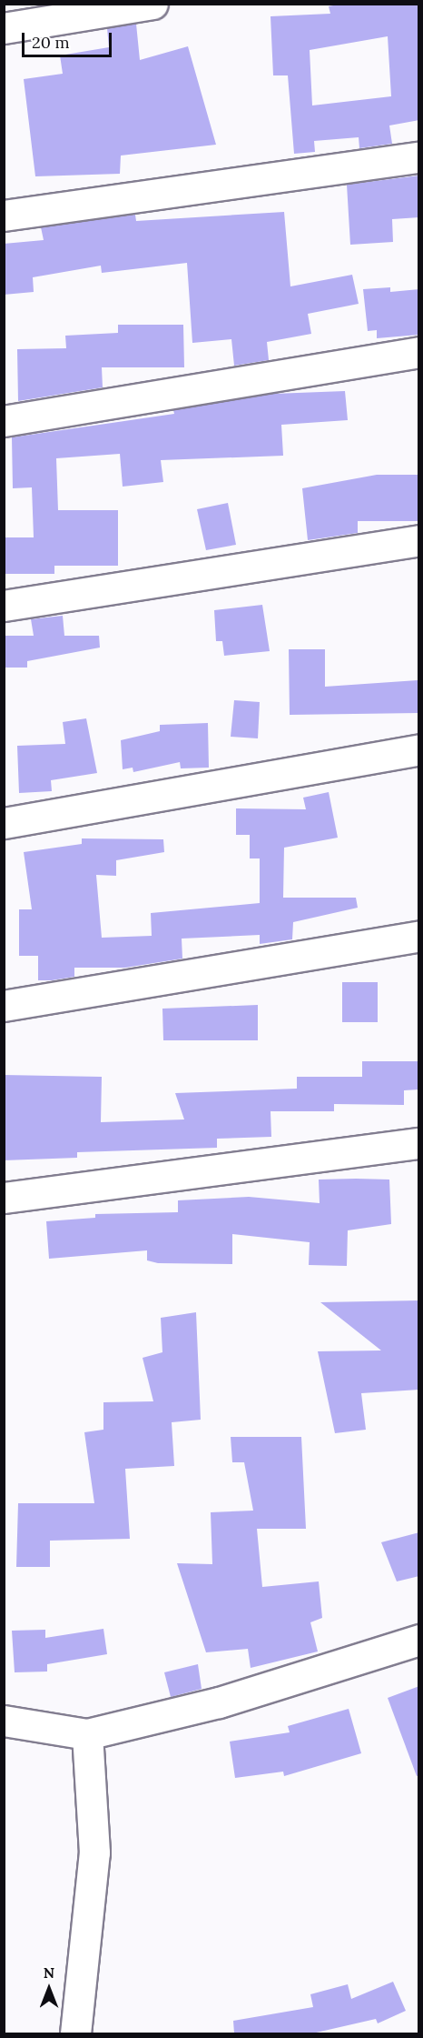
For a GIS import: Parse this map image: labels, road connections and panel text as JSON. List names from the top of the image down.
{
  "scale_bar": "20 m",
  "north": "top"
}
